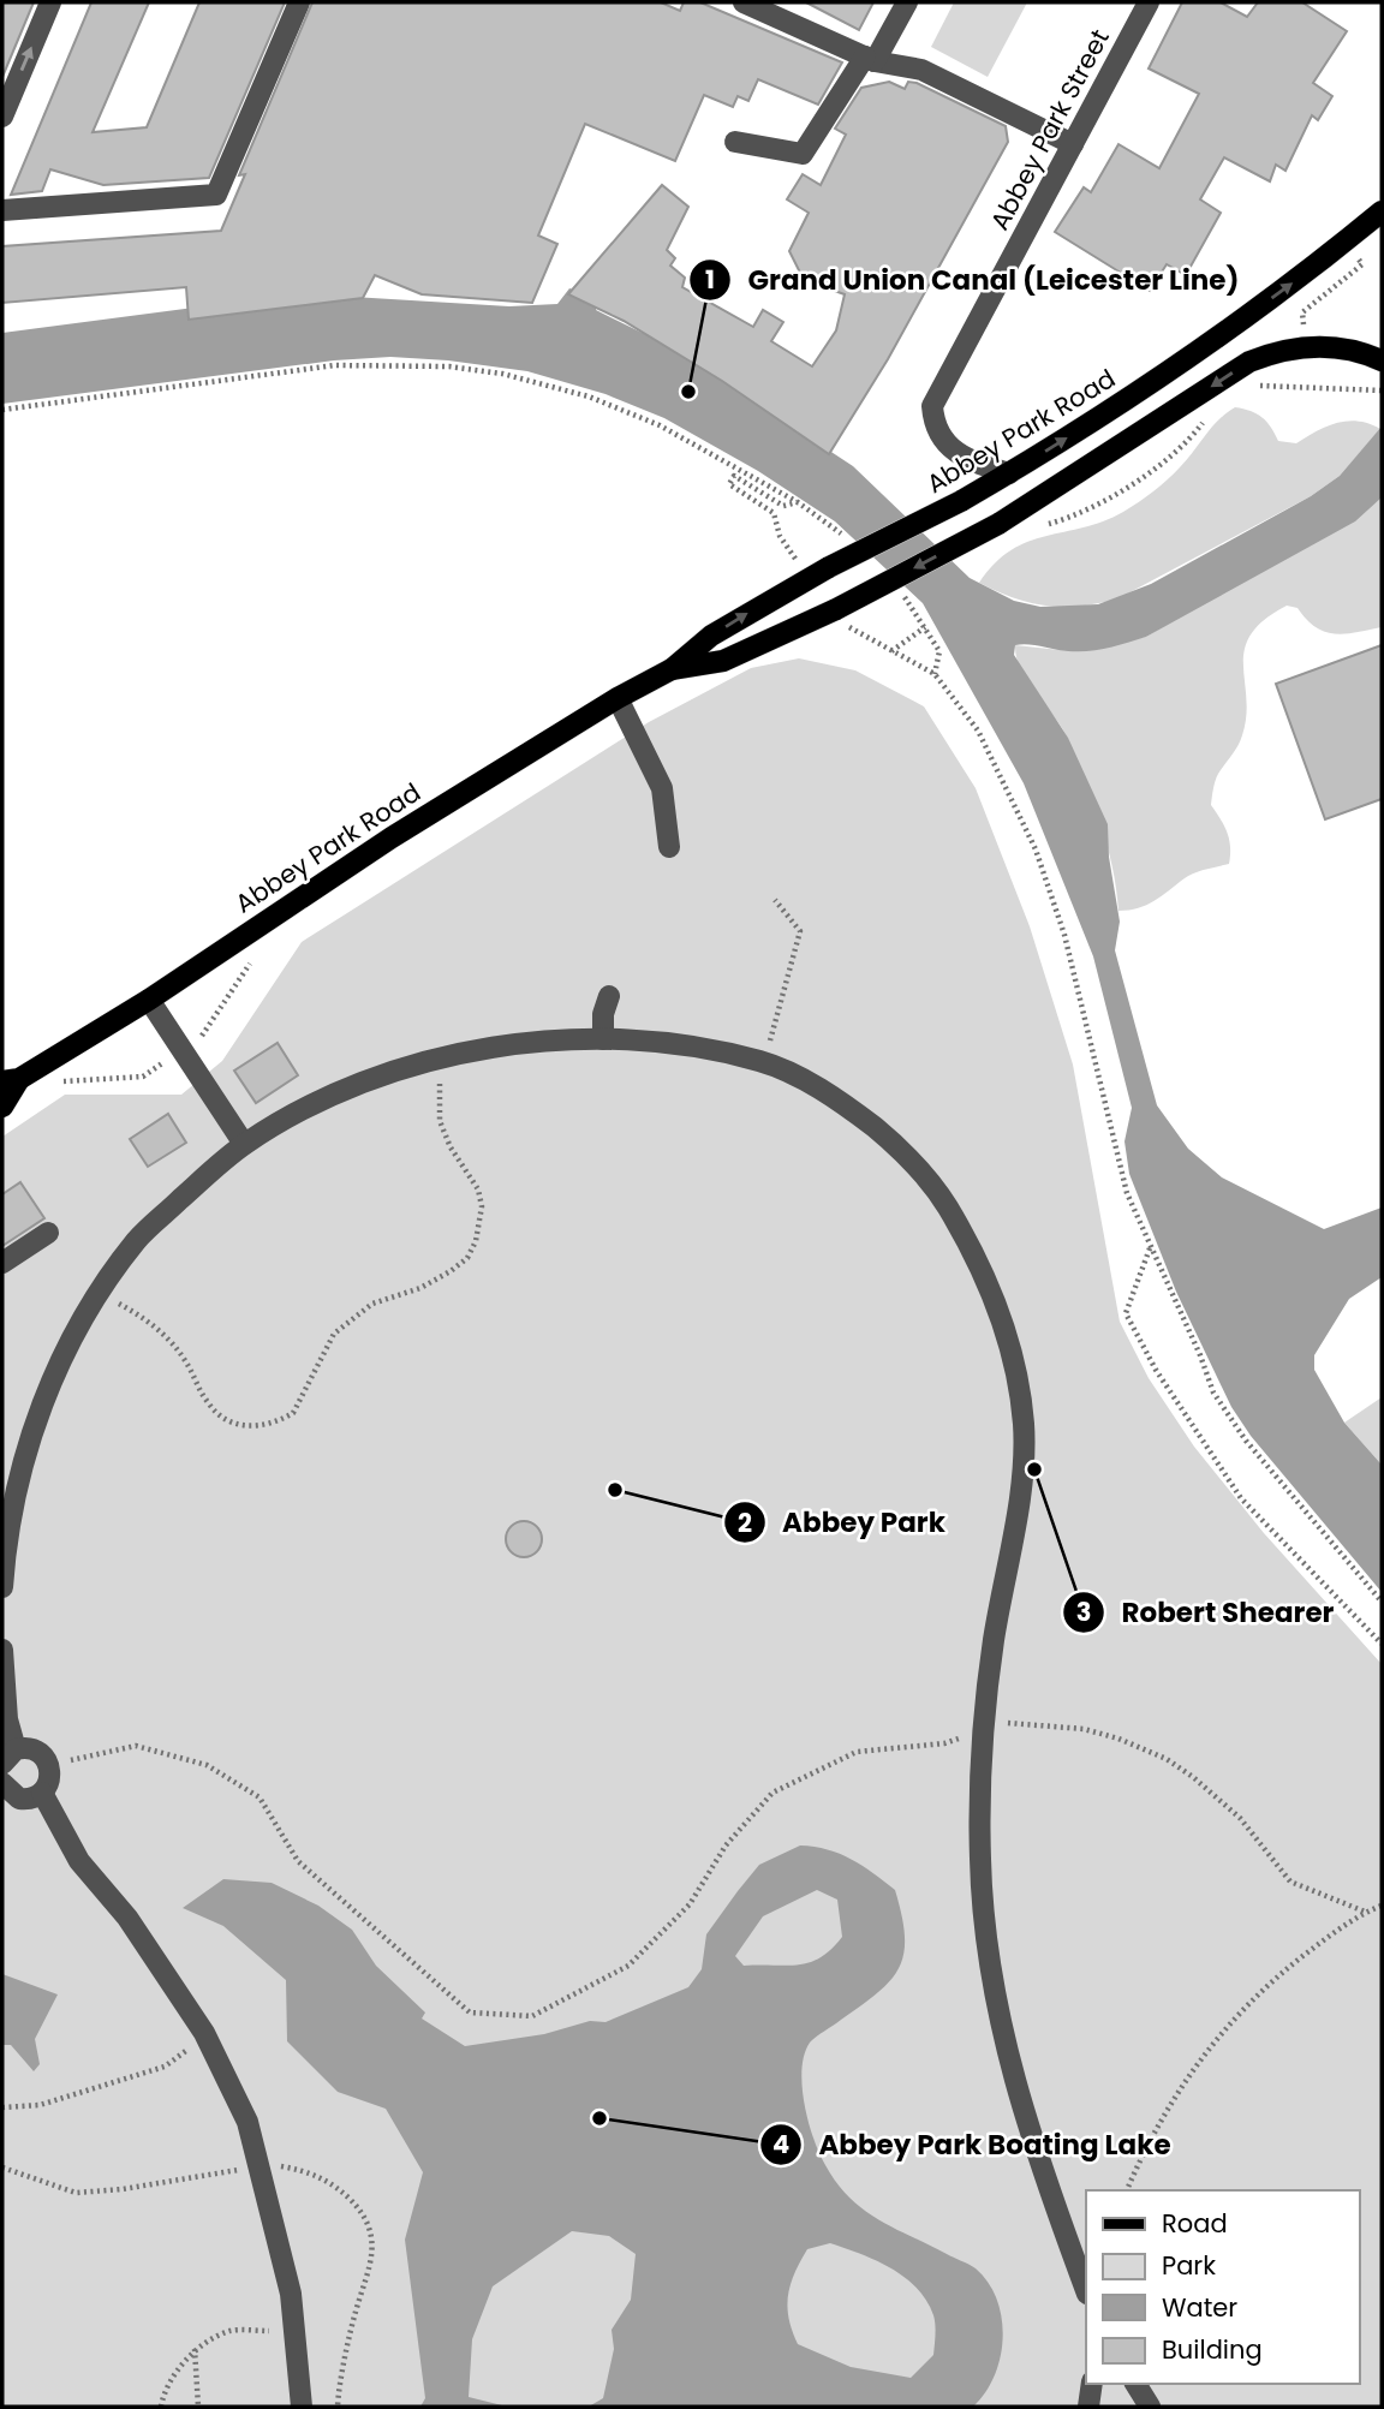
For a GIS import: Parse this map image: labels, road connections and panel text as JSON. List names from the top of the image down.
{
  "streets": {
    "main road": ["Abbey Park Road"],
    "street": ["Abbey Park Street"]
  },
  "crossings": [
    ["Abbey Park Street", "Abbey Park Road"]
  ],
  "places": [
    "Grand Union Canal (Leicester Line)",
    "Robert Shearer",
    "Abbey Park",
    "Abbey Park Boating Lake"
  ],
  "legend": [
    "Road",
    "Park",
    "Water",
    "Building"
  ]
}
